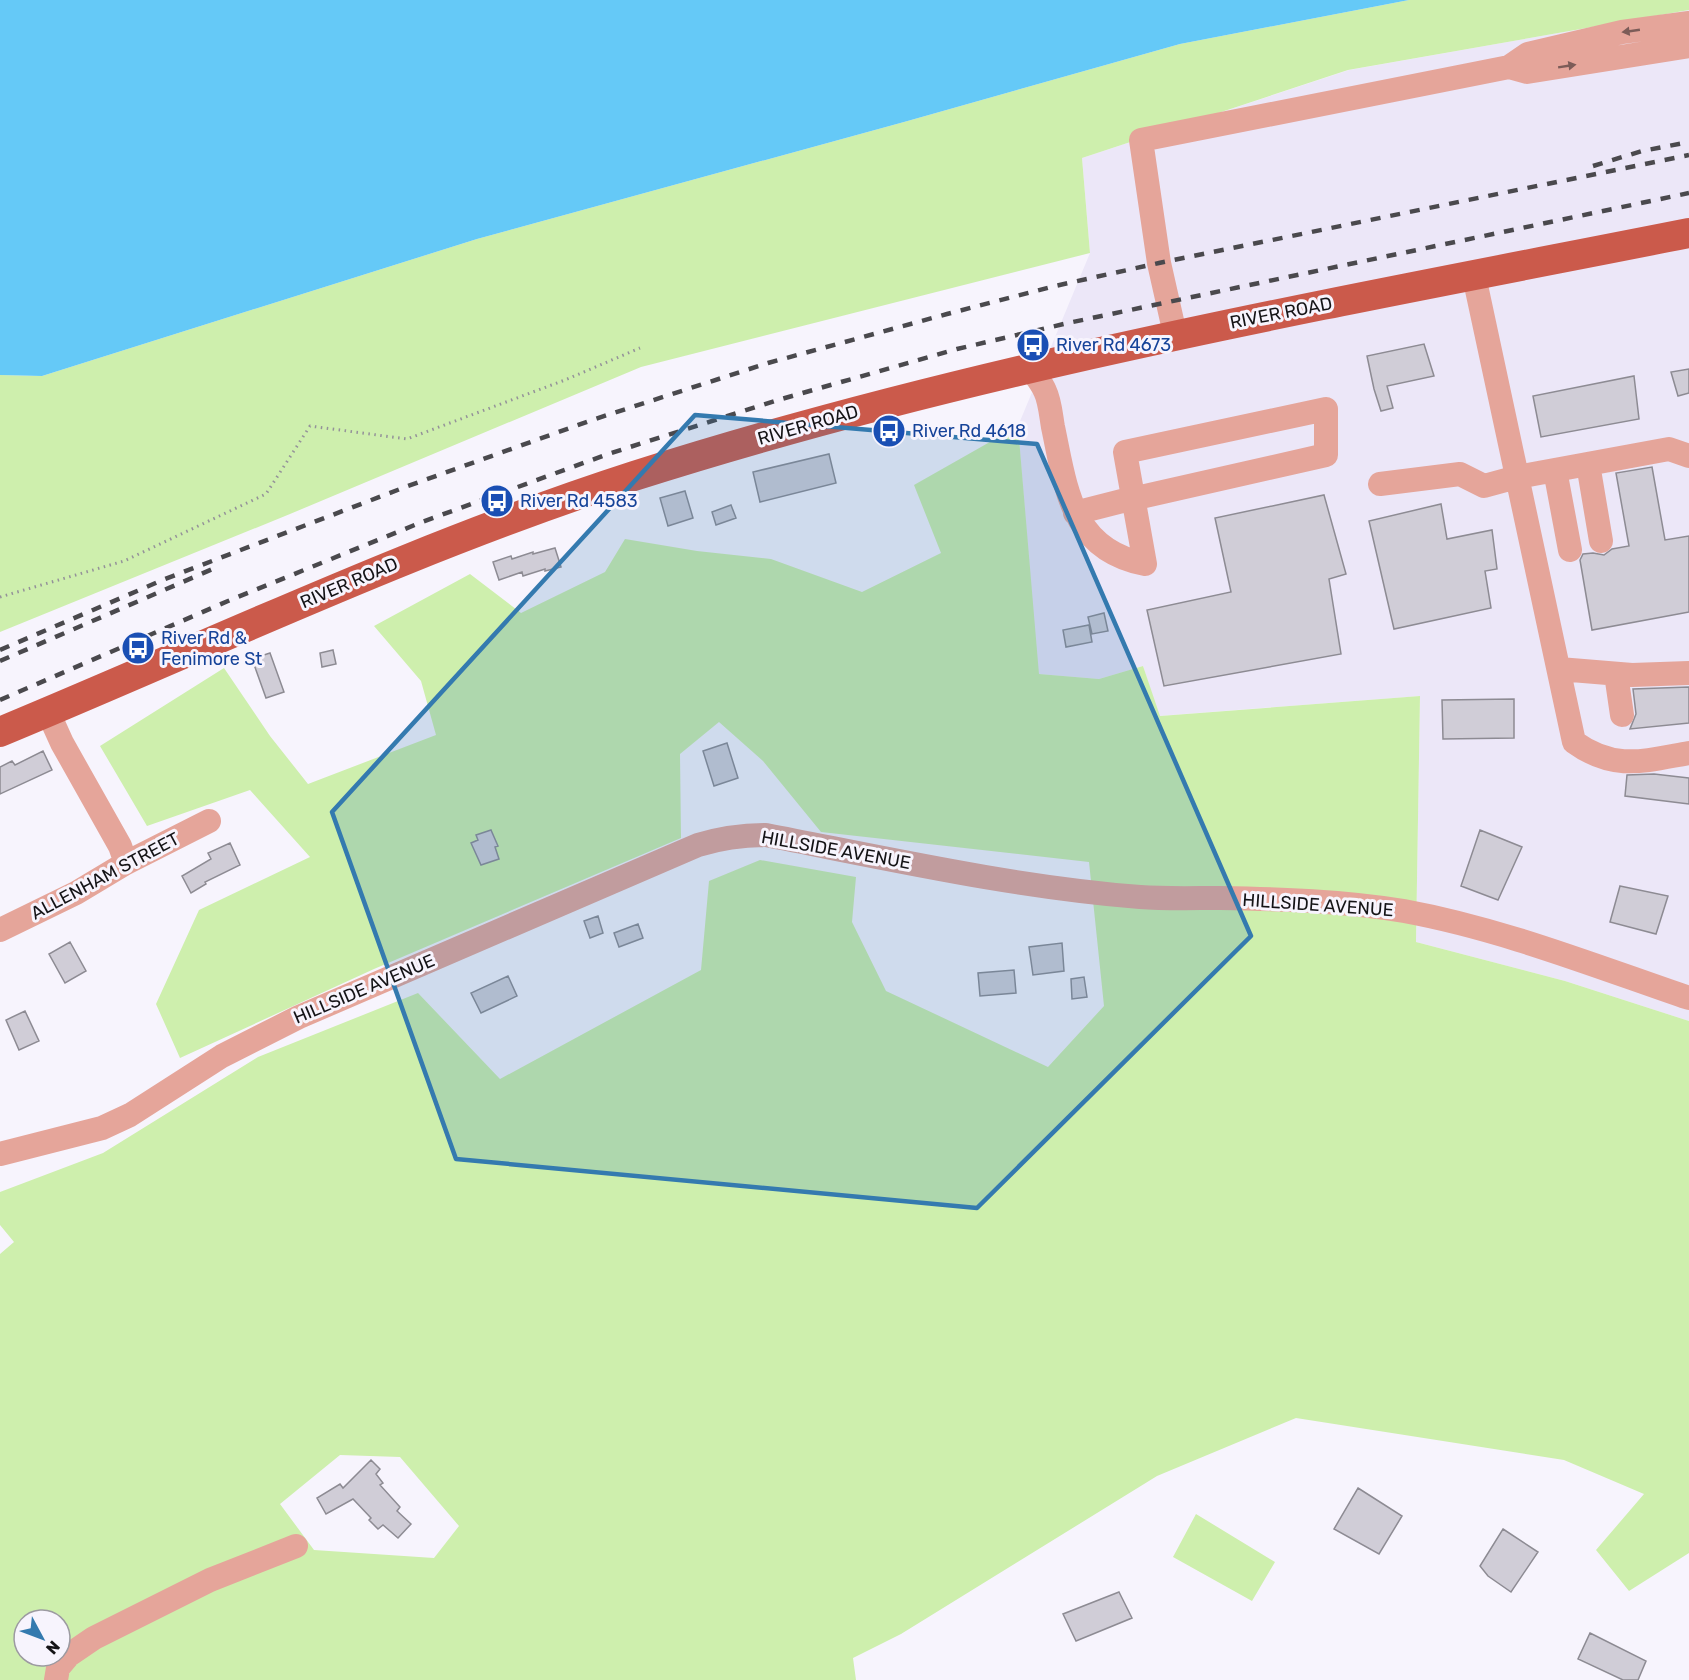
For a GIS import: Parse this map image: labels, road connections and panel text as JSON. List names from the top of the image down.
{
  "streets": {
    "main road": ["RIVER ROAD"],
    "street": ["HILLSIDE AVENUE", "ALLENHAM STREET"]
  },
  "places": {
    "bus stop": [
      "River Rd 4673",
      "River Rd 4618",
      "River Rd 4583",
      "River Rd & Fenimore St"
    ]
  },
  "north": "bottom right"
}
